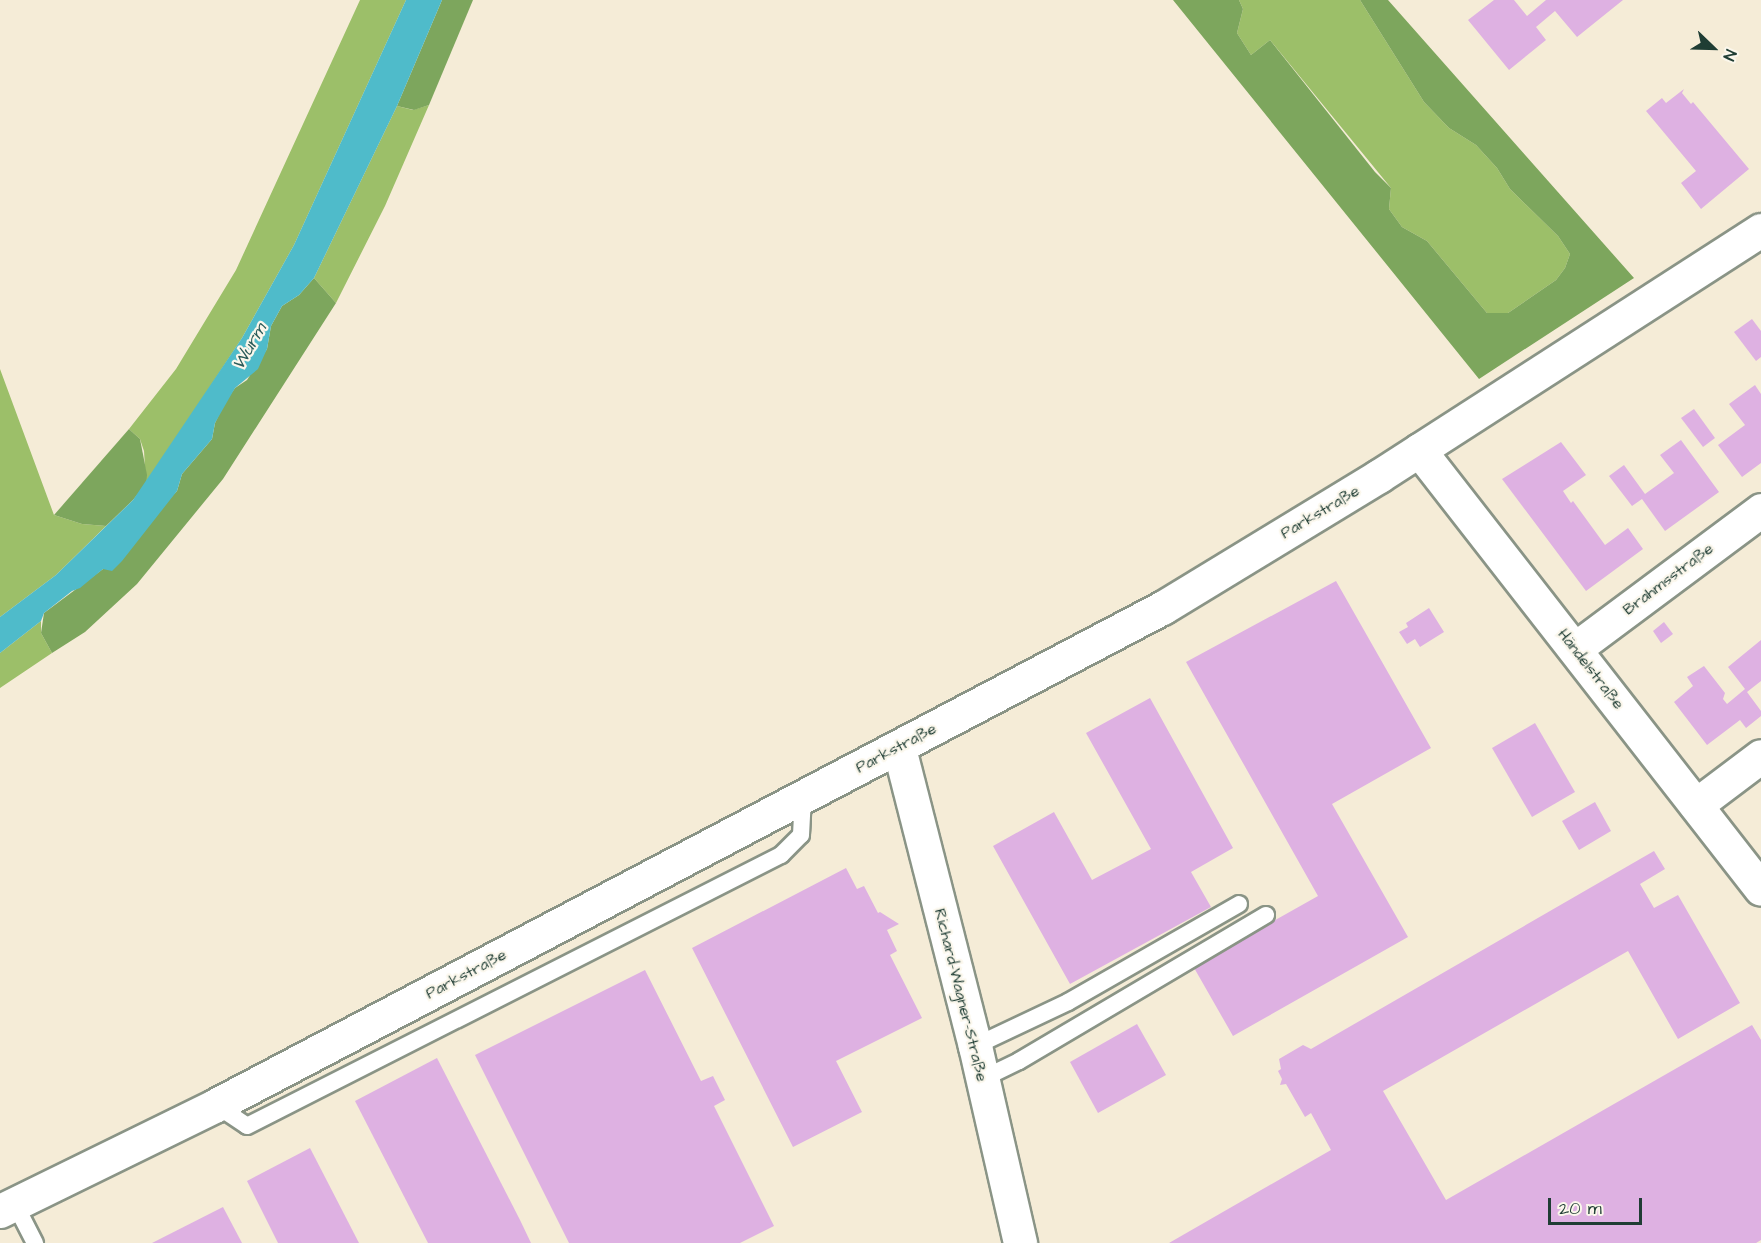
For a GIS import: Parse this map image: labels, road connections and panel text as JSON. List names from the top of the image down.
{
  "streets": {
    "street": [
      "Parkstraße",
      "Brahmsstraße",
      "Händelstraße",
      "Richard-Wagner-Straße"
    ]
  },
  "crossings": [
    ["Parkstraße", "Händelstraße"],
    ["Parkstraße", "Richard-Wagner-Straße"],
    ["Brahmsstraße", "Händelstraße"]
  ],
  "water": ["Wurm"],
  "scale_bar": "20 m",
  "north": "bottom right"
}
